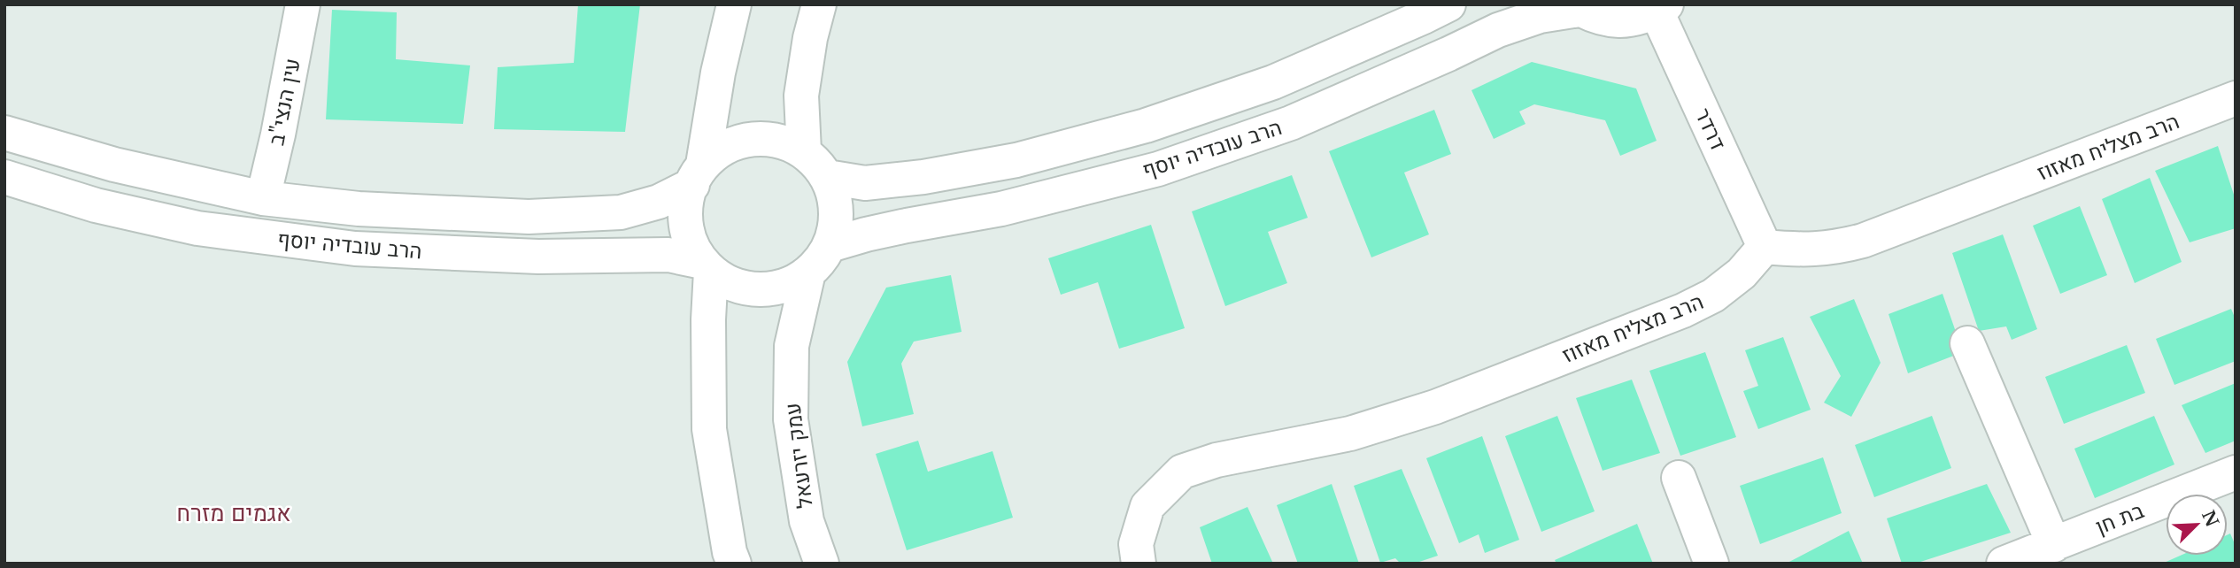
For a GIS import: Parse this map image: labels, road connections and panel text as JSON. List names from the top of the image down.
{
  "streets": {
    "street": [
      "עין הנצי\"ב",
      "דרדר",
      "הרב מצליח מאזוז",
      "הרב עובדיה יוסף",
      "עמק יזרעאל",
      "בת חן"
    ]
  },
  "crossings": [
    ["עין הנצי\"ב", "הרב עובדיה יוסף"],
    ["דרדר", "הרב מצליח מאזוז"],
    ["הרב עובדיה יוסף", "עמק יזרעאל"]
  ],
  "districts": ["אגמים מזרח"],
  "north": "top right"
}
